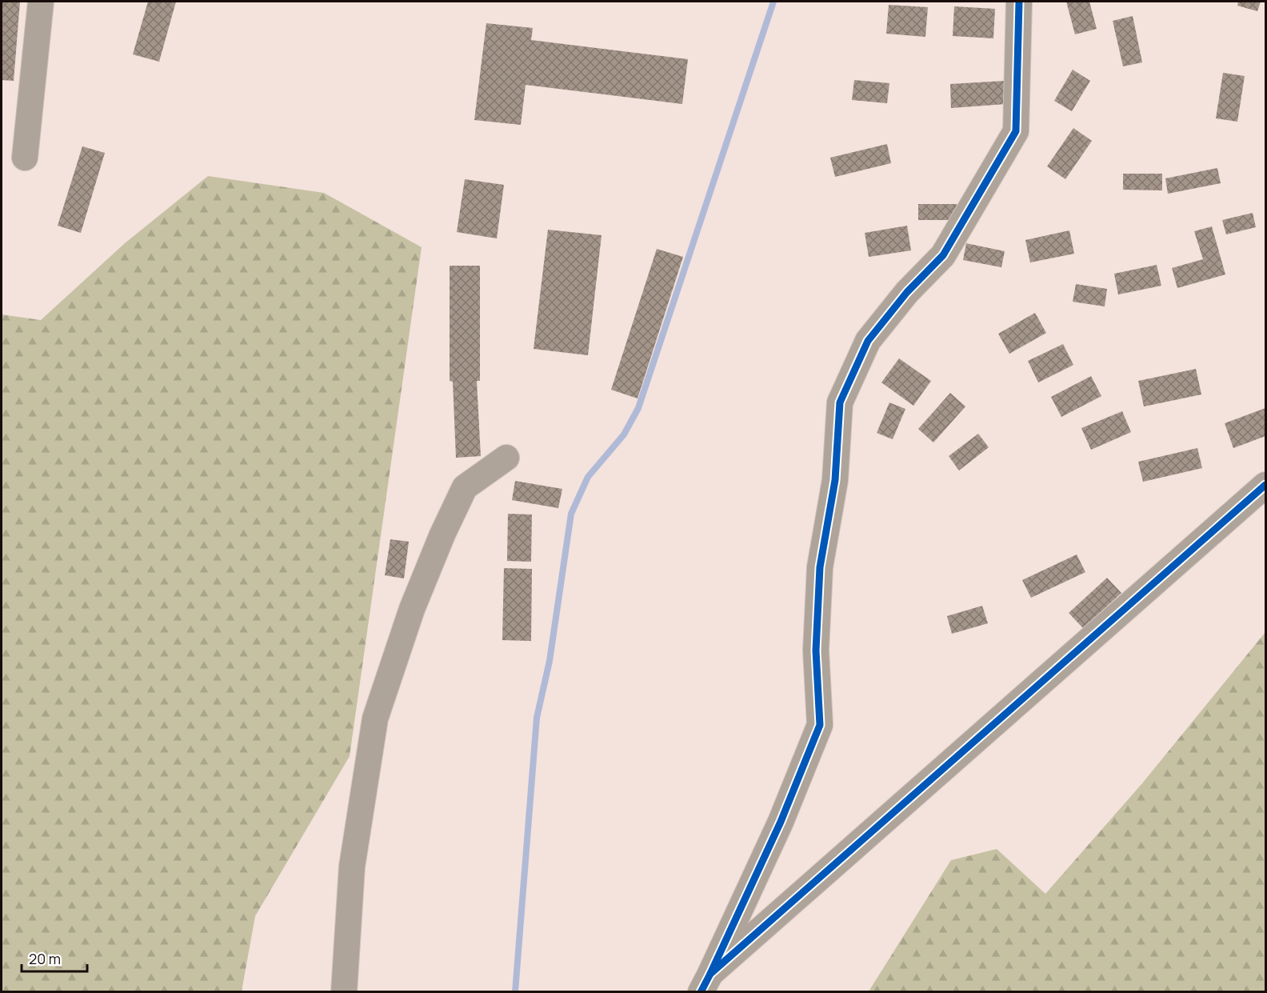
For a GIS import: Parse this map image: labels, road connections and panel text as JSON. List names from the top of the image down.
{
  "scale_bar": "20 m"
}
